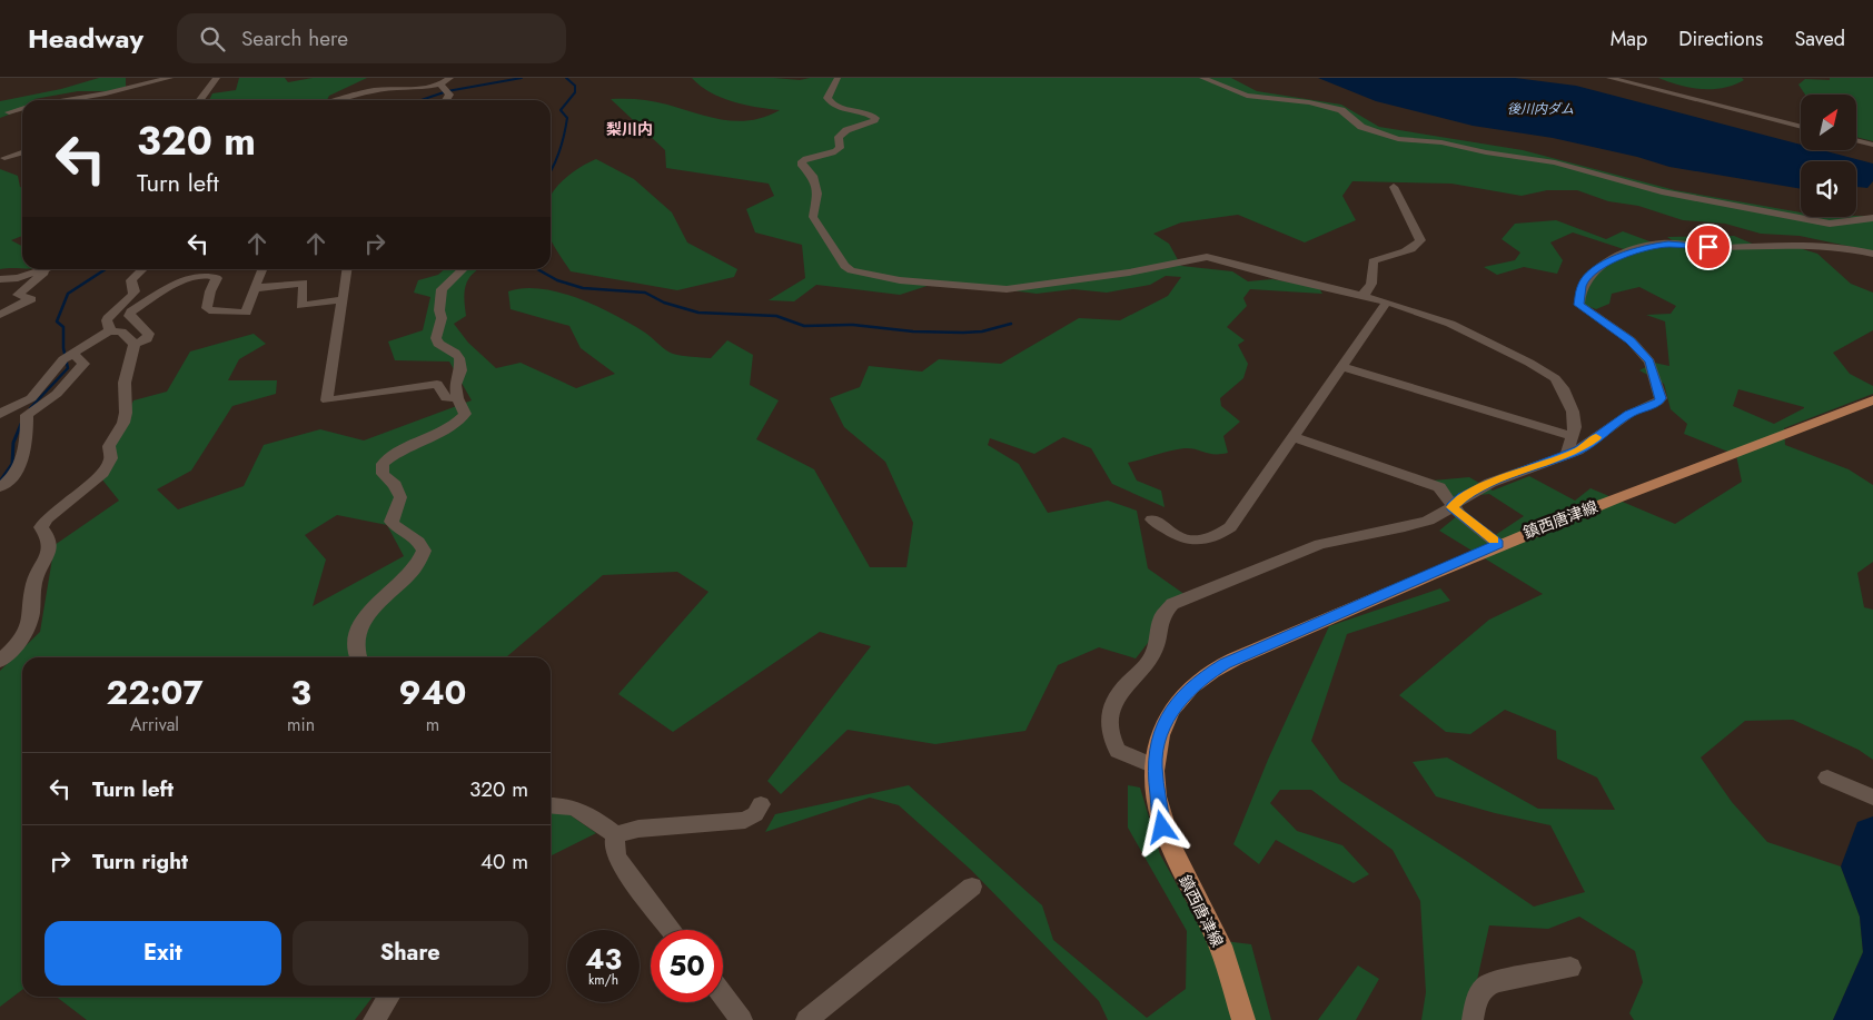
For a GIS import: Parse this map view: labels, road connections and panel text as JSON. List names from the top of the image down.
{
  "streets": {
    "main road": ["鎮西唐津線"]
  },
  "districts": ["梨川内"],
  "water": ["後川内ダム"],
  "north": "top right",
  "page": {
    "header": "Headway",
    "search": "Search here",
    "nav": ["Map", "Directions", "Saved"],
    "turn": ["320 m", "Turn left"],
    "eta": [
      "22:07",
      "Arrival",
      "3",
      "min",
      "940",
      "m"
    ],
    "list": [
      {
        "name": "Turn left",
        "value": "320 m"
      },
      {
        "name": "Turn right",
        "value": "40 m"
      }
    ],
    "buttons": ["Exit", "Share"],
    "speed": "43 km/h",
    "limit": "50"
  }
}
